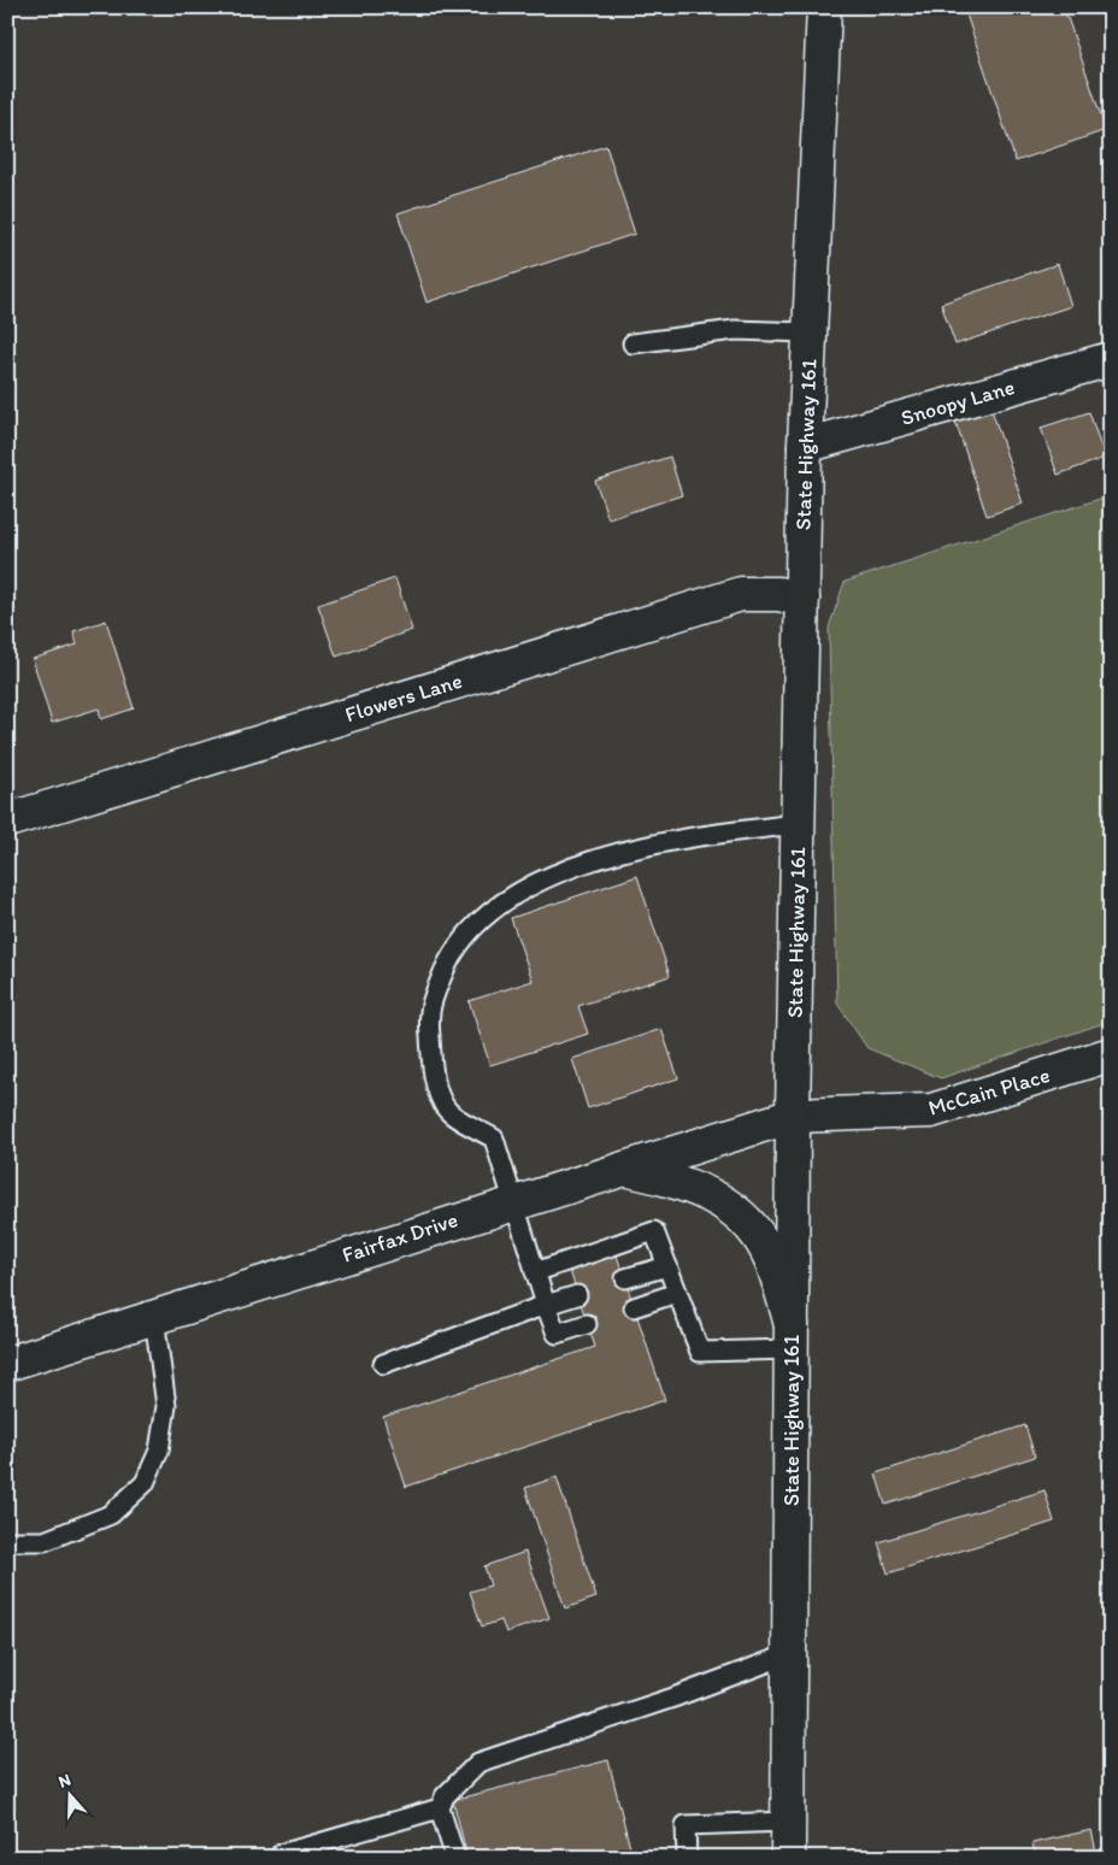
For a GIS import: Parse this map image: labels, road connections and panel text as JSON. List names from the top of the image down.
{
  "streets": {
    "main road": [
      "Snoopy Lane",
      "State Highway 161",
      "Flowers Lane",
      "McCain Place",
      "Fairfax Drive"
    ]
  },
  "crossings": [
    ["Snoopy Lane", "State Highway 161"],
    ["State Highway 161", "Flowers Lane"],
    ["State Highway 161", "McCain Place"],
    ["State Highway 161", "Fairfax Drive"],
    ["McCain Place", "Fairfax Drive"]
  ],
  "north": "top"
}
